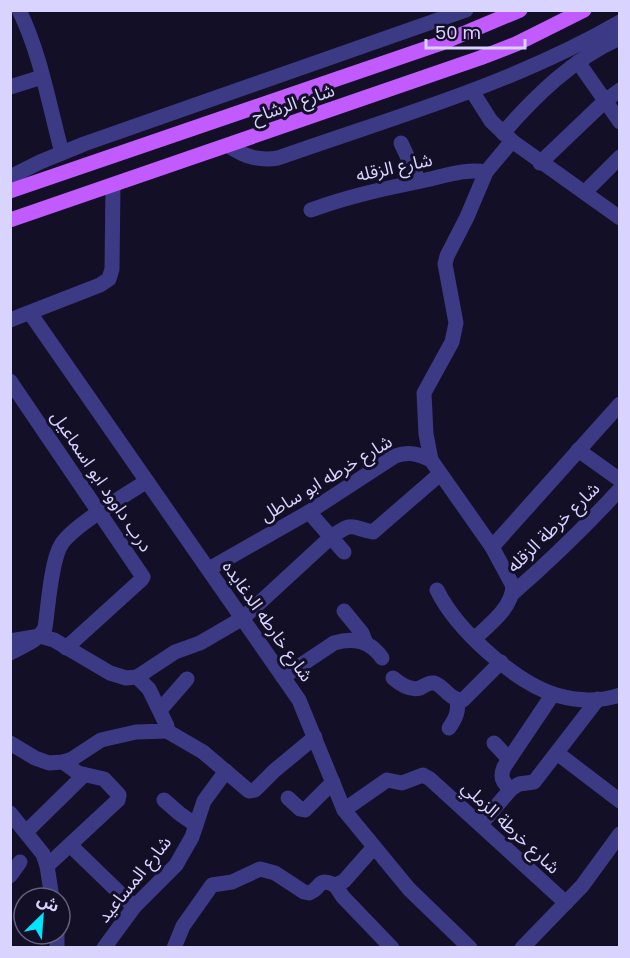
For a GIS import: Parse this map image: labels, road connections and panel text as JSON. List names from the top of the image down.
{
  "streets": {
    "main road": ["شارع الرشاح"],
    "street": [
      "شارع الزقله",
      "شارع خرطه ابو ساطل",
      "درب داوود ابو اسماعيل",
      "شارع خرطة الزقله",
      "شارع خارطه الدغايده",
      "شارع خرطة الزملي",
      "شارع المساعيد"
    ]
  },
  "crossings": [
    ["شارع خرطه ابو ساطل", "شارع خارطه الدغايده"],
    ["شارع خارطه الدغايده", "شارع خرطة الزملي"]
  ],
  "scale_bar": "50 m",
  "north": "top right"
}
